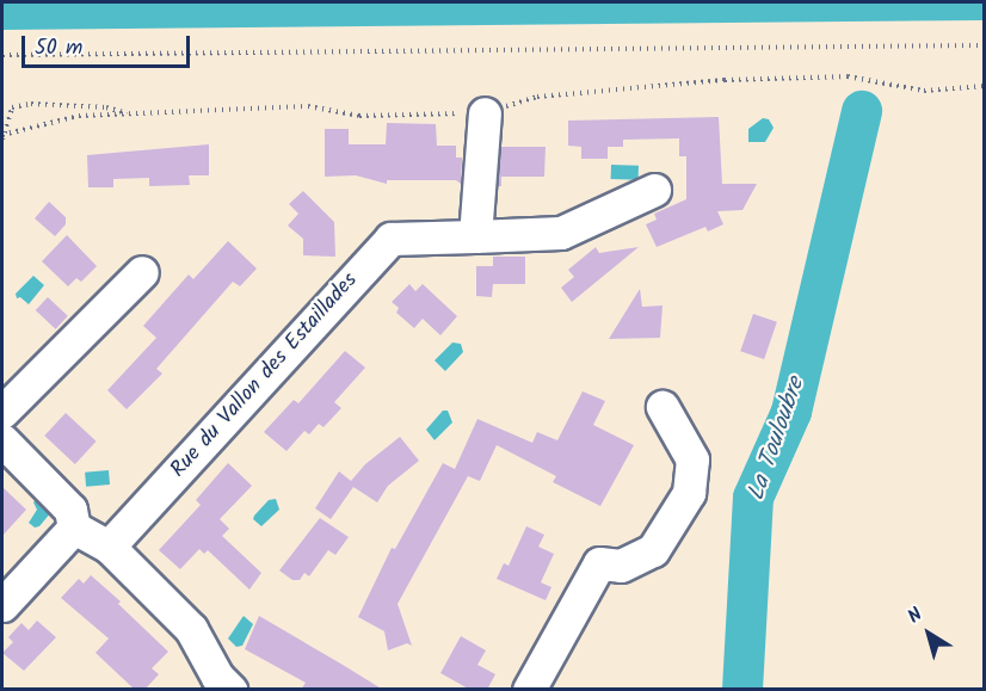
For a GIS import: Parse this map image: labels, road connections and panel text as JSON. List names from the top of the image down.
{
  "streets": {
    "street": ["Rue du Vallon des Estaillades"]
  },
  "water": ["La Touloubre"],
  "scale_bar": "50 m",
  "north": "top left"
}
